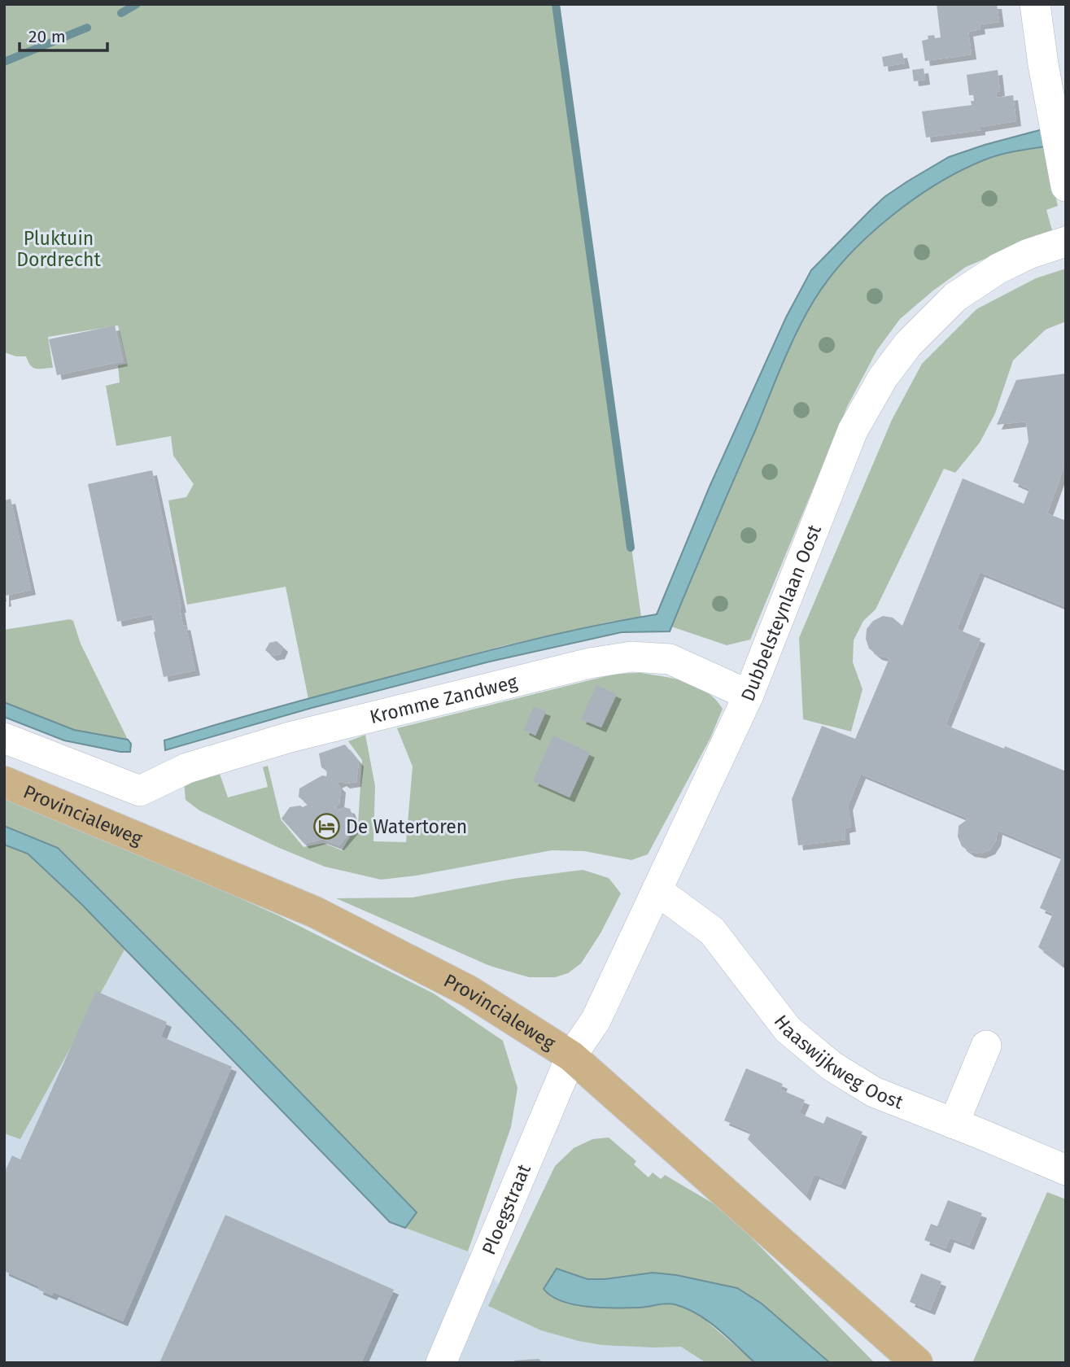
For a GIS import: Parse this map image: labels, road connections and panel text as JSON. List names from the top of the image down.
{
  "streets": {
    "main road": ["Provincialeweg"],
    "street": [
      "Dubbelsteynlaan Oost",
      "Kromme Zandweg",
      "Haaswijkweg Oost",
      "Ploegstraat"
    ]
  },
  "crossings": [
    ["Dubbelsteynlaan Oost", "Kromme Zandweg"],
    ["Dubbelsteynlaan Oost", "Provincialeweg"],
    ["Dubbelsteynlaan Oost", "Haaswijkweg Oost"],
    ["Dubbelsteynlaan Oost", "Ploegstraat"],
    ["Provincialeweg", "Ploegstraat"]
  ],
  "parks": ["Pluktuin Dordrecht"],
  "places": {
    "hotel": ["De Watertoren"]
  },
  "scale_bar": "20 m"
}
